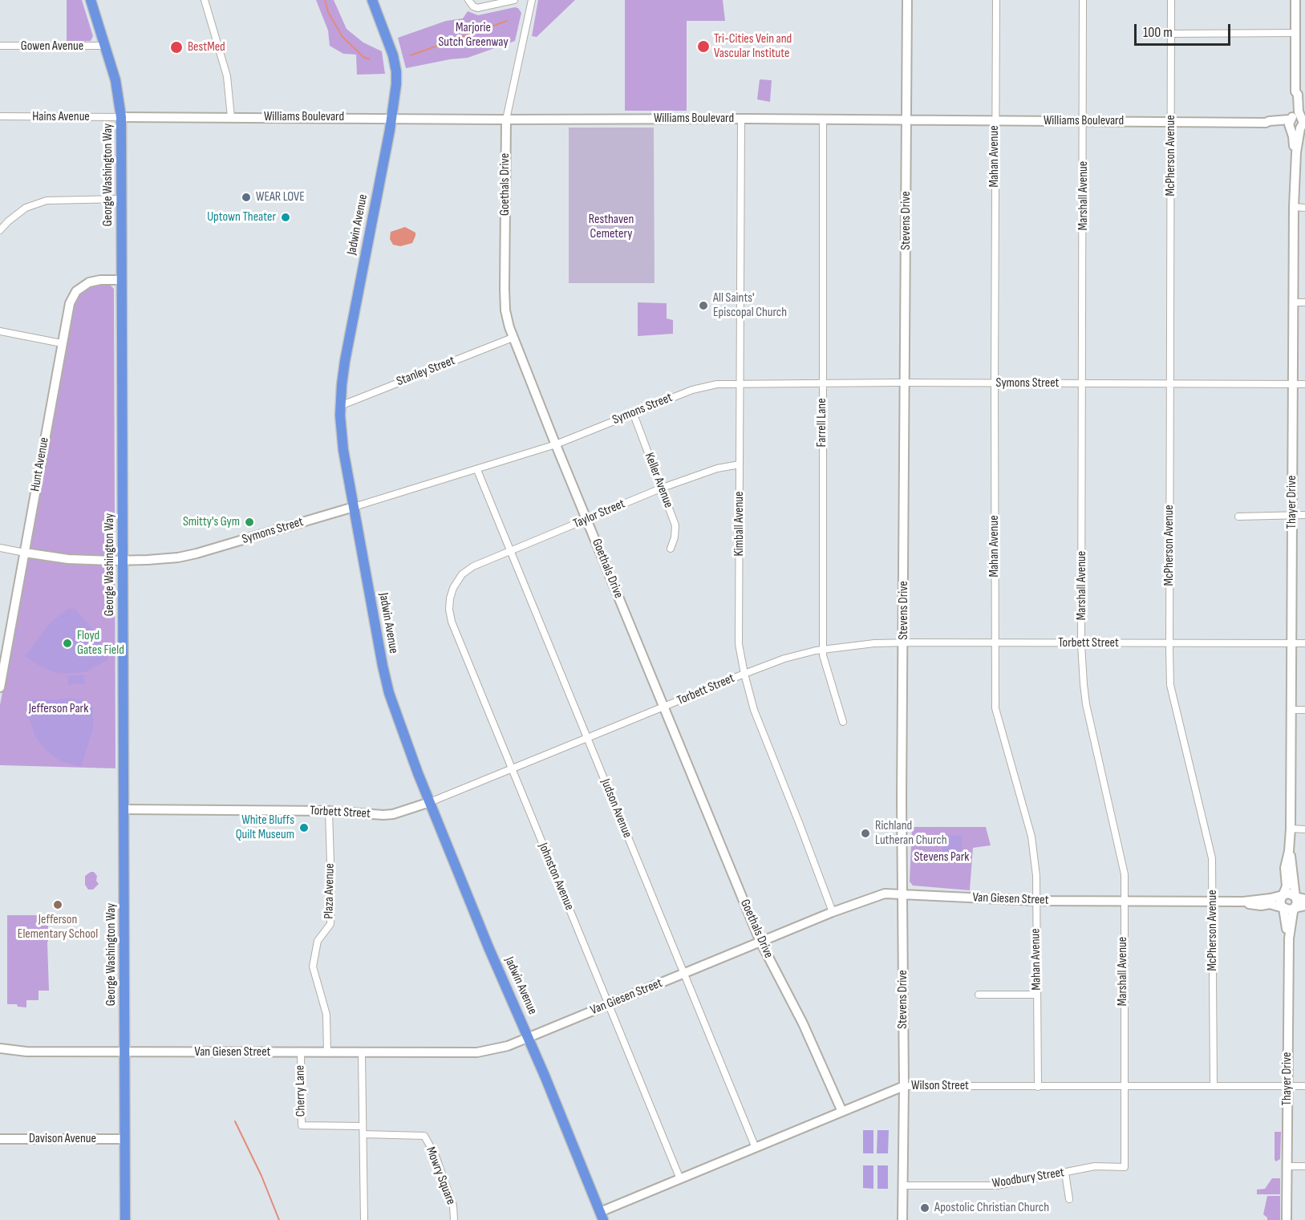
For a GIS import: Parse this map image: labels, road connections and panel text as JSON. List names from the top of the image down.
{
  "streets": {
    "main road": ["George Washington Way", "Jadwin Avenue"],
    "street": [
      "Gowen Avenue",
      "Hains Avenue",
      "Williams Boulevard",
      "McPherson Avenue",
      "Mahan Avenue",
      "Goethals Drive",
      "Marshall Avenue",
      "Stevens Drive",
      "Stanley Street",
      "Symons Street",
      "Farrell Lane",
      "Hunt Avenue",
      "Keller Avenue",
      "Thayer Drive",
      "Taylor Street",
      "Kimball Avenue",
      "Torbett Street",
      "Judson Avenue",
      "Johnston Avenue",
      "Plaza Avenue",
      "Van Giesen Street",
      "Wilson Street",
      "Cherry Lane",
      "Davison Avenue",
      "Mowry Square",
      "Woodbury Street"
    ]
  },
  "crossings": [
    ["Gowen Avenue", "George Washington Way"],
    ["Hains Avenue", "Williams Boulevard"],
    ["Hains Avenue", "George Washington Way"],
    ["Williams Boulevard", "McPherson Avenue"],
    ["Williams Boulevard", "Mahan Avenue"],
    ["Williams Boulevard", "George Washington Way"],
    ["Williams Boulevard", "Goethals Drive"],
    ["Williams Boulevard", "Marshall Avenue"],
    ["Williams Boulevard", "Stevens Drive"],
    ["Williams Boulevard", "Jadwin Avenue"],
    ["Williams Boulevard", "Farrell Lane"],
    ["Williams Boulevard", "Thayer Drive"],
    ["Williams Boulevard", "Kimball Avenue"],
    ["McPherson Avenue", "Symons Street"],
    ["McPherson Avenue", "Torbett Street"],
    ["McPherson Avenue", "Van Giesen Street"],
    ["McPherson Avenue", "Wilson Street"],
    ["Mahan Avenue", "Symons Street"],
    ["Mahan Avenue", "Torbett Street"],
    ["Mahan Avenue", "Van Giesen Street"],
    ["Mahan Avenue", "Wilson Street"],
    ["George Washington Way", "Symons Street"],
    ["George Washington Way", "Hunt Avenue"],
    ["George Washington Way", "Torbett Street"],
    ["George Washington Way", "Van Giesen Street"],
    ["George Washington Way", "Davison Avenue"],
    ["Goethals Drive", "Stanley Street"],
    ["Goethals Drive", "Symons Street"],
    ["Goethals Drive", "Taylor Street"],
    ["Goethals Drive", "Torbett Street"],
    ["Goethals Drive", "Van Giesen Street"],
    ["Goethals Drive", "Wilson Street"],
    ["Marshall Avenue", "Symons Street"],
    ["Marshall Avenue", "Torbett Street"],
    ["Marshall Avenue", "Van Giesen Street"],
    ["Marshall Avenue", "Wilson Street"],
    ["Marshall Avenue", "Woodbury Street"],
    ["Stevens Drive", "Symons Street"],
    ["Stevens Drive", "Torbett Street"],
    ["Stevens Drive", "Van Giesen Street"],
    ["Stevens Drive", "Wilson Street"],
    ["Stevens Drive", "Woodbury Street"],
    ["Jadwin Avenue", "Stanley Street"],
    ["Jadwin Avenue", "Symons Street"],
    ["Jadwin Avenue", "Torbett Street"],
    ["Jadwin Avenue", "Van Giesen Street"],
    ["Jadwin Avenue", "Wilson Street"],
    ["Symons Street", "Farrell Lane"],
    ["Symons Street", "Hunt Avenue"],
    ["Symons Street", "Keller Avenue"],
    ["Symons Street", "Thayer Drive"],
    ["Symons Street", "Kimball Avenue"],
    ["Symons Street", "Judson Avenue"],
    ["Farrell Lane", "Torbett Street"],
    ["Keller Avenue", "Taylor Street"],
    ["Thayer Drive", "Torbett Street"],
    ["Thayer Drive", "Van Giesen Street"],
    ["Thayer Drive", "Wilson Street"],
    ["Taylor Street", "Kimball Avenue"],
    ["Taylor Street", "Judson Avenue"],
    ["Taylor Street", "Johnston Avenue"],
    ["Kimball Avenue", "Torbett Street"],
    ["Kimball Avenue", "Van Giesen Street"],
    ["Torbett Street", "Judson Avenue"],
    ["Torbett Street", "Johnston Avenue"],
    ["Torbett Street", "Plaza Avenue"],
    ["Judson Avenue", "Van Giesen Street"],
    ["Judson Avenue", "Wilson Street"],
    ["Johnston Avenue", "Van Giesen Street"],
    ["Johnston Avenue", "Wilson Street"],
    ["Plaza Avenue", "Van Giesen Street"],
    ["Van Giesen Street", "Cherry Lane"]
  ],
  "parks": [
    "Marjorie Sutch Greenway",
    "Resthaven Cemetery",
    "Jefferson Park",
    "Stevens Park"
  ],
  "places": [
    "Tri-Cities Vein and Vascular Institute",
    "BestMed",
    "WEAR LOVE",
    "Uptown Theater",
    "All Saints' Episcopal Church",
    "Smitty's Gym",
    "Floyd Gates Field",
    "White Bluffs Quilt Museum",
    "Richland Lutheran Church",
    "Jefferson Elementary School",
    "Apostolic Christian Church"
  ],
  "scale_bar": "100 m"
}
